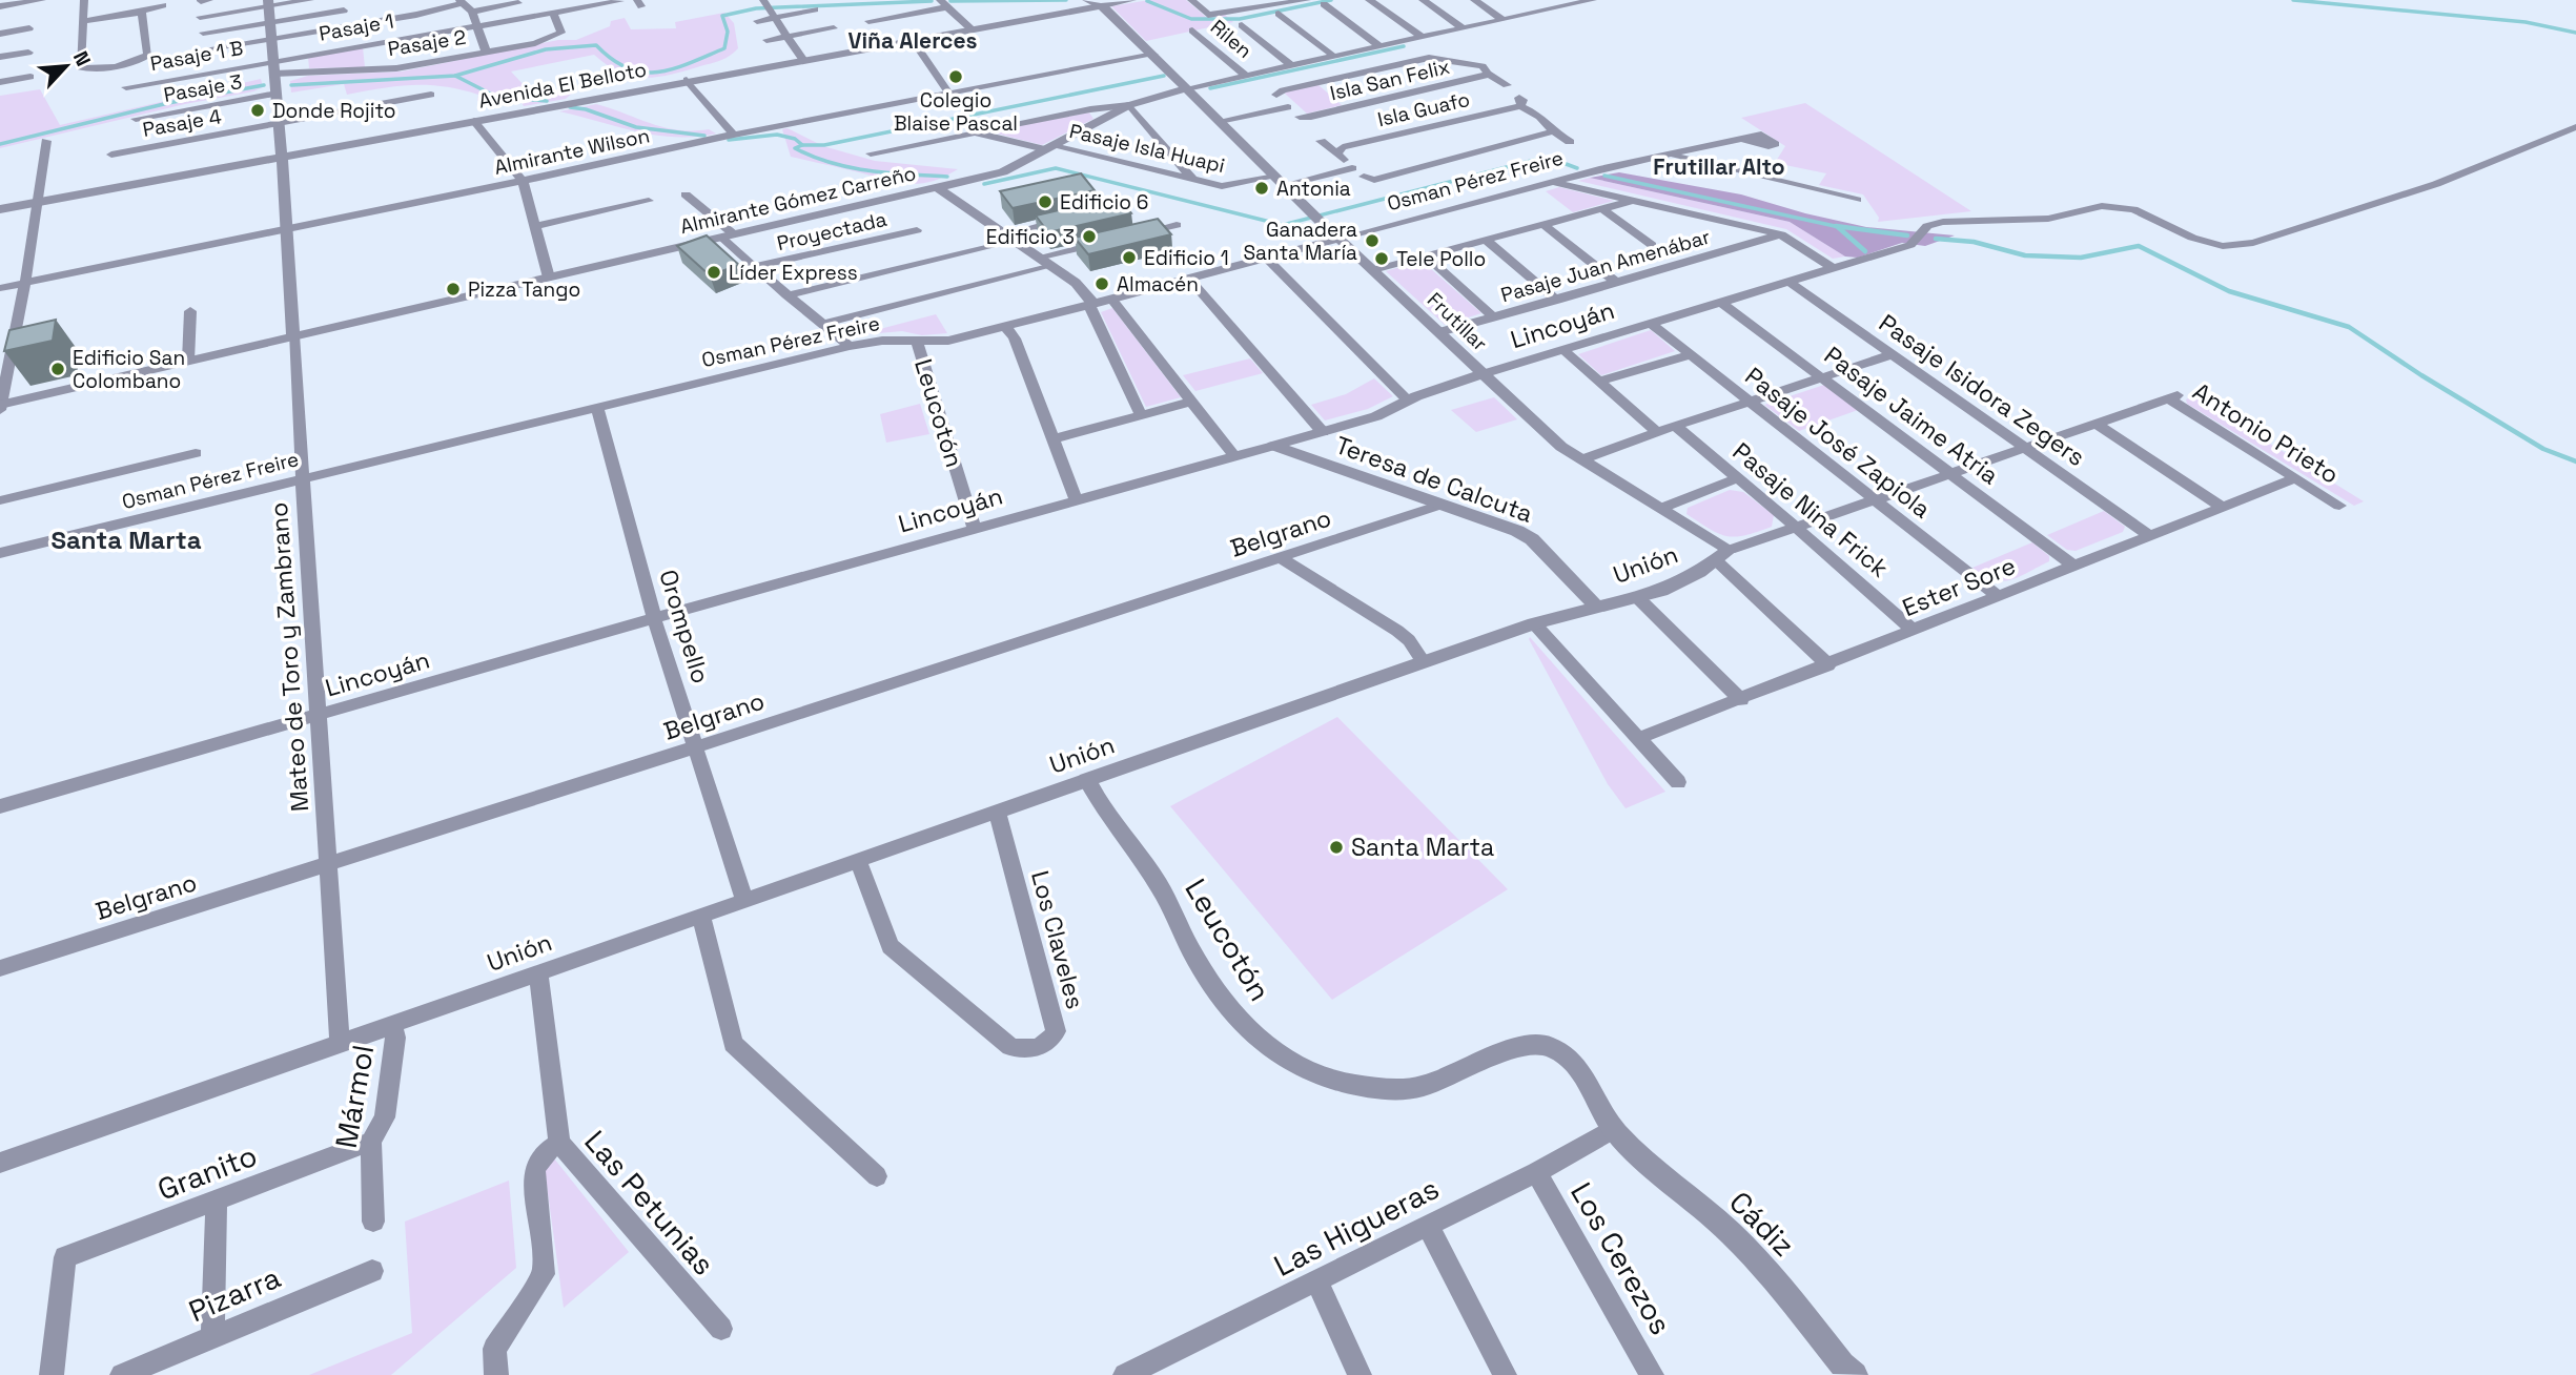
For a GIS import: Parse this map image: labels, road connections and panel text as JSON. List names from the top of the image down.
{
  "streets": {
    "street": [
      "Pasaje 1",
      "Rilen",
      "Pasaje 2",
      "Pasaje 1 B",
      "Isla San Felix",
      "Avenida El Belloto",
      "Pasaje 3",
      "Isla Guafo",
      "Pasaje 4",
      "Pasaje Isla Huapi",
      "Almirante Wilson",
      "Osman Pérez Freire",
      "Almirante Gómez Carreño",
      "Proyectada",
      "Pasaje Juan Amenábar",
      "Frutillar",
      "Lincoyán",
      "Pasaje Isidora Zegers",
      "Leucotón",
      "Pasaje Jaime Atria",
      "Antonio Prieto",
      "Pasaje José Zapiola",
      "Teresa de Calcuta",
      "Pasaje Nina Frick",
      "Belgrano",
      "Unión",
      "Ester Sore",
      "Orompello",
      "Mateo de Toro y Zambrano",
      "Los Claveles",
      "Mármol",
      "Granito",
      "Las Petunias",
      "Cádiz",
      "Las Higueras",
      "Los Cerezos",
      "Pizarra"
    ]
  },
  "crossings": [
    ["Pasaje 1", "Pasaje 2"],
    ["Pasaje 1", "Pasaje 1 B"],
    ["Pasaje 1", "Mateo de Toro y Zambrano"],
    ["Rilen", "Almirante Gómez Carreño"],
    ["Pasaje 2", "Mateo de Toro y Zambrano"],
    ["Pasaje 1 B", "Mateo de Toro y Zambrano"],
    ["Avenida El Belloto", "Frutillar"],
    ["Avenida El Belloto", "Mateo de Toro y Zambrano"],
    ["Pasaje 3", "Mateo de Toro y Zambrano"],
    ["Pasaje 4", "Mateo de Toro y Zambrano"],
    ["Pasaje Isla Huapi", "Almirante Gómez Carreño"],
    ["Pasaje Isla Huapi", "Frutillar"],
    ["Almirante Wilson", "Frutillar"],
    ["Almirante Wilson", "Mateo de Toro y Zambrano"],
    ["Osman Pérez Freire", "Frutillar"],
    ["Osman Pérez Freire", "Leucotón"],
    ["Osman Pérez Freire", "Orompello"],
    ["Osman Pérez Freire", "Mateo de Toro y Zambrano"],
    ["Almirante Gómez Carreño", "Frutillar"],
    ["Almirante Gómez Carreño", "Mateo de Toro y Zambrano"],
    ["Pasaje Juan Amenábar", "Frutillar"],
    ["Frutillar", "Lincoyán"],
    ["Frutillar", "Unión"],
    ["Lincoyán", "Pasaje Isidora Zegers"],
    ["Lincoyán", "Leucotón"],
    ["Lincoyán", "Pasaje Jaime Atria"],
    ["Lincoyán", "Pasaje José Zapiola"],
    ["Lincoyán", "Teresa de Calcuta"],
    ["Lincoyán", "Orompello"],
    ["Lincoyán", "Mateo de Toro y Zambrano"],
    ["Pasaje Isidora Zegers", "Unión"],
    ["Pasaje Isidora Zegers", "Ester Sore"],
    ["Leucotón", "Unión"],
    ["Leucotón", "Cádiz"],
    ["Leucotón", "Las Higueras"],
    ["Pasaje Jaime Atria", "Unión"],
    ["Pasaje Jaime Atria", "Ester Sore"],
    ["Antonio Prieto", "Unión"],
    ["Antonio Prieto", "Ester Sore"],
    ["Pasaje José Zapiola", "Unión"],
    ["Pasaje José Zapiola", "Ester Sore"],
    ["Teresa de Calcuta", "Belgrano"],
    ["Teresa de Calcuta", "Unión"],
    ["Pasaje Nina Frick", "Unión"],
    ["Pasaje Nina Frick", "Ester Sore"],
    ["Belgrano", "Orompello"],
    ["Belgrano", "Mateo de Toro y Zambrano"],
    ["Unión", "Orompello"],
    ["Unión", "Mateo de Toro y Zambrano"],
    ["Unión", "Los Claveles"],
    ["Unión", "Mármol"],
    ["Unión", "Las Petunias"],
    ["Mármol", "Granito"],
    ["Cádiz", "Las Higueras"],
    ["Las Higueras", "Los Cerezos"]
  ],
  "districts": ["Viña Alerces", "Frutillar Alto", "Santa Marta"],
  "places": [
    "Colegio Blaise Pascal",
    "Donde Rojito",
    "Antonia",
    "Edificio 6",
    "Edificio 3",
    "Ganadera Santa María",
    "Edificio 1",
    "Tele Pollo",
    "Líder Express",
    "Almacén",
    "Pizza Tango",
    "Edificio San Colombano",
    "Santa Marta"
  ],
  "north": "top right"
}
